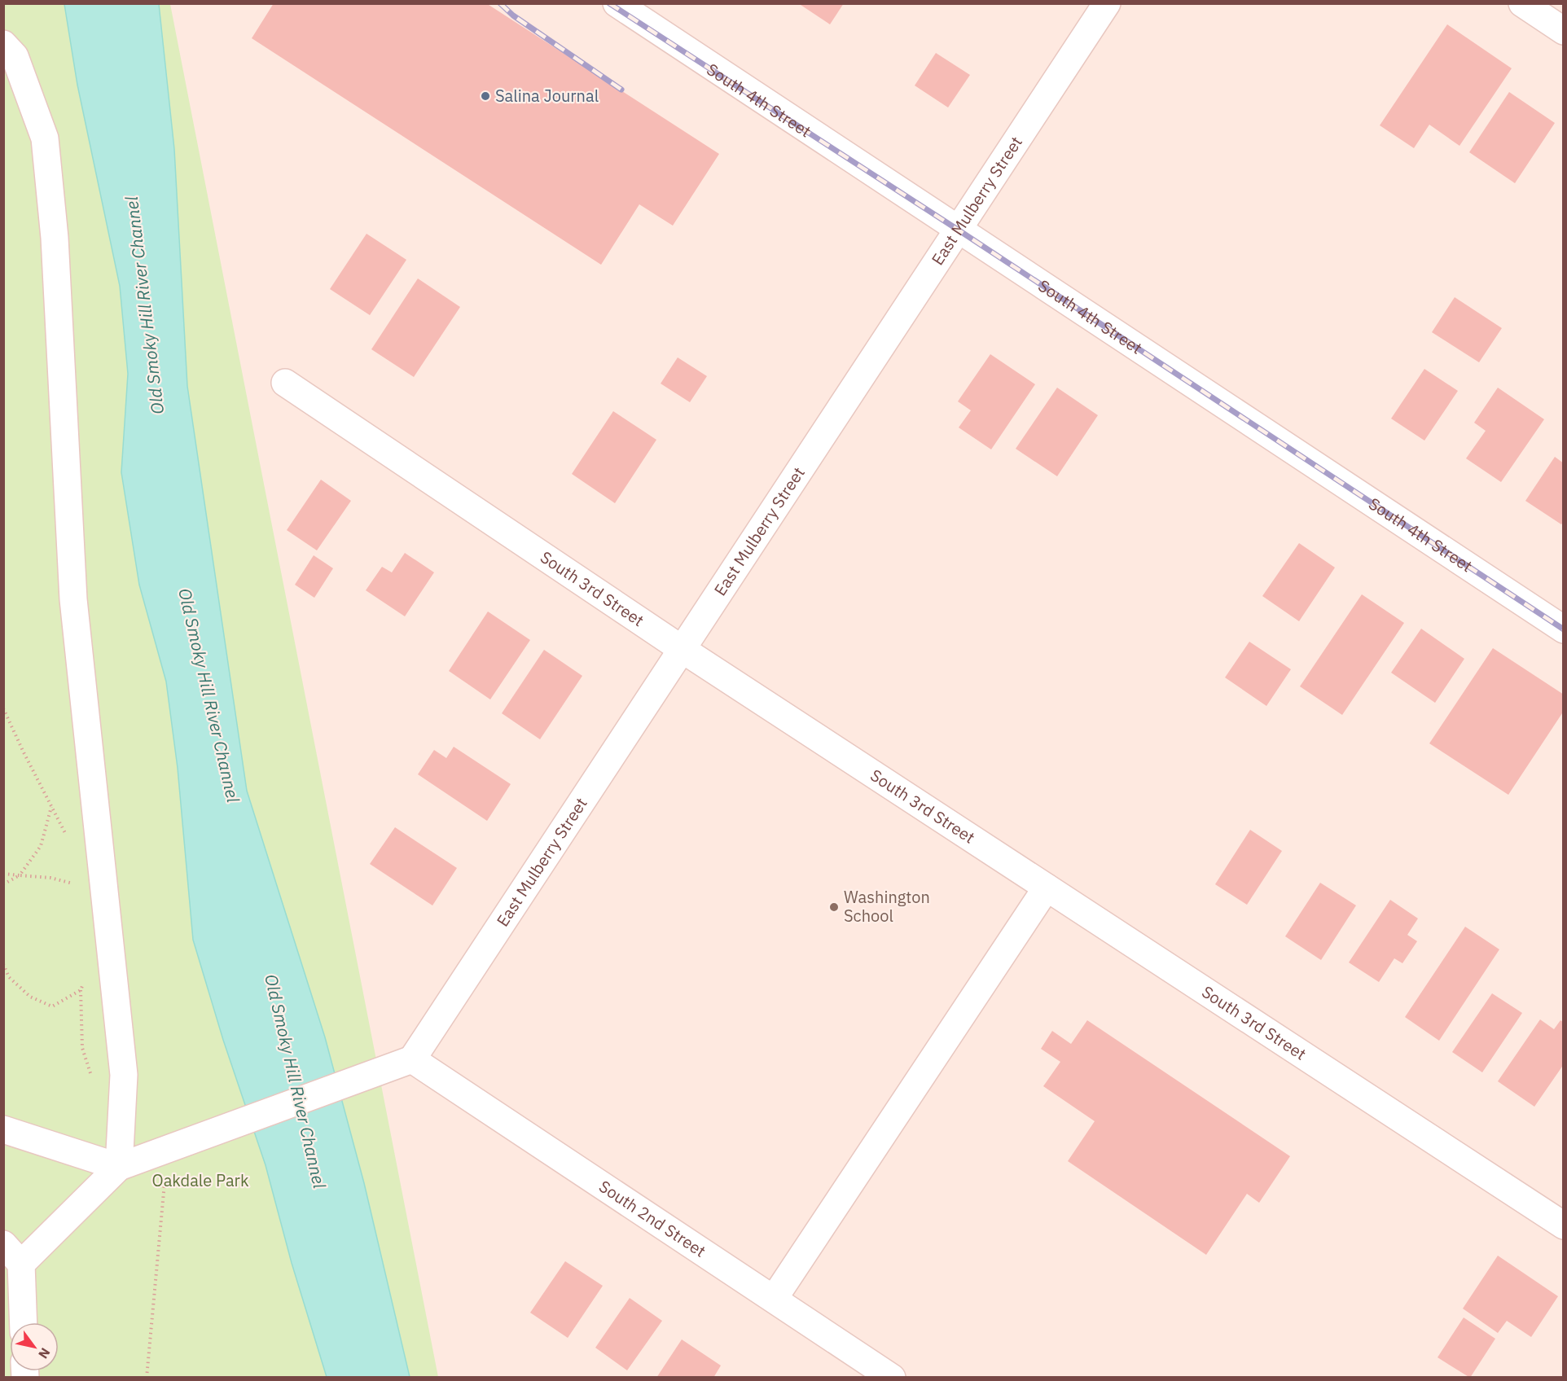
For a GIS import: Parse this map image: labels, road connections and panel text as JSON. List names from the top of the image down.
{
  "streets": {
    "street": [
      "South 4th Street",
      "East Mulberry Street",
      "South 3rd Street",
      "South 2nd Street"
    ]
  },
  "crossings": [
    ["South 4th Street", "East Mulberry Street"],
    ["East Mulberry Street", "South 3rd Street"],
    ["East Mulberry Street", "South 2nd Street"]
  ],
  "water": ["Old Smoky Hill River Channel"],
  "parks": ["Oakdale Park"],
  "places": ["Salina Journal", "Washington School"],
  "north": "bottom right"
}
